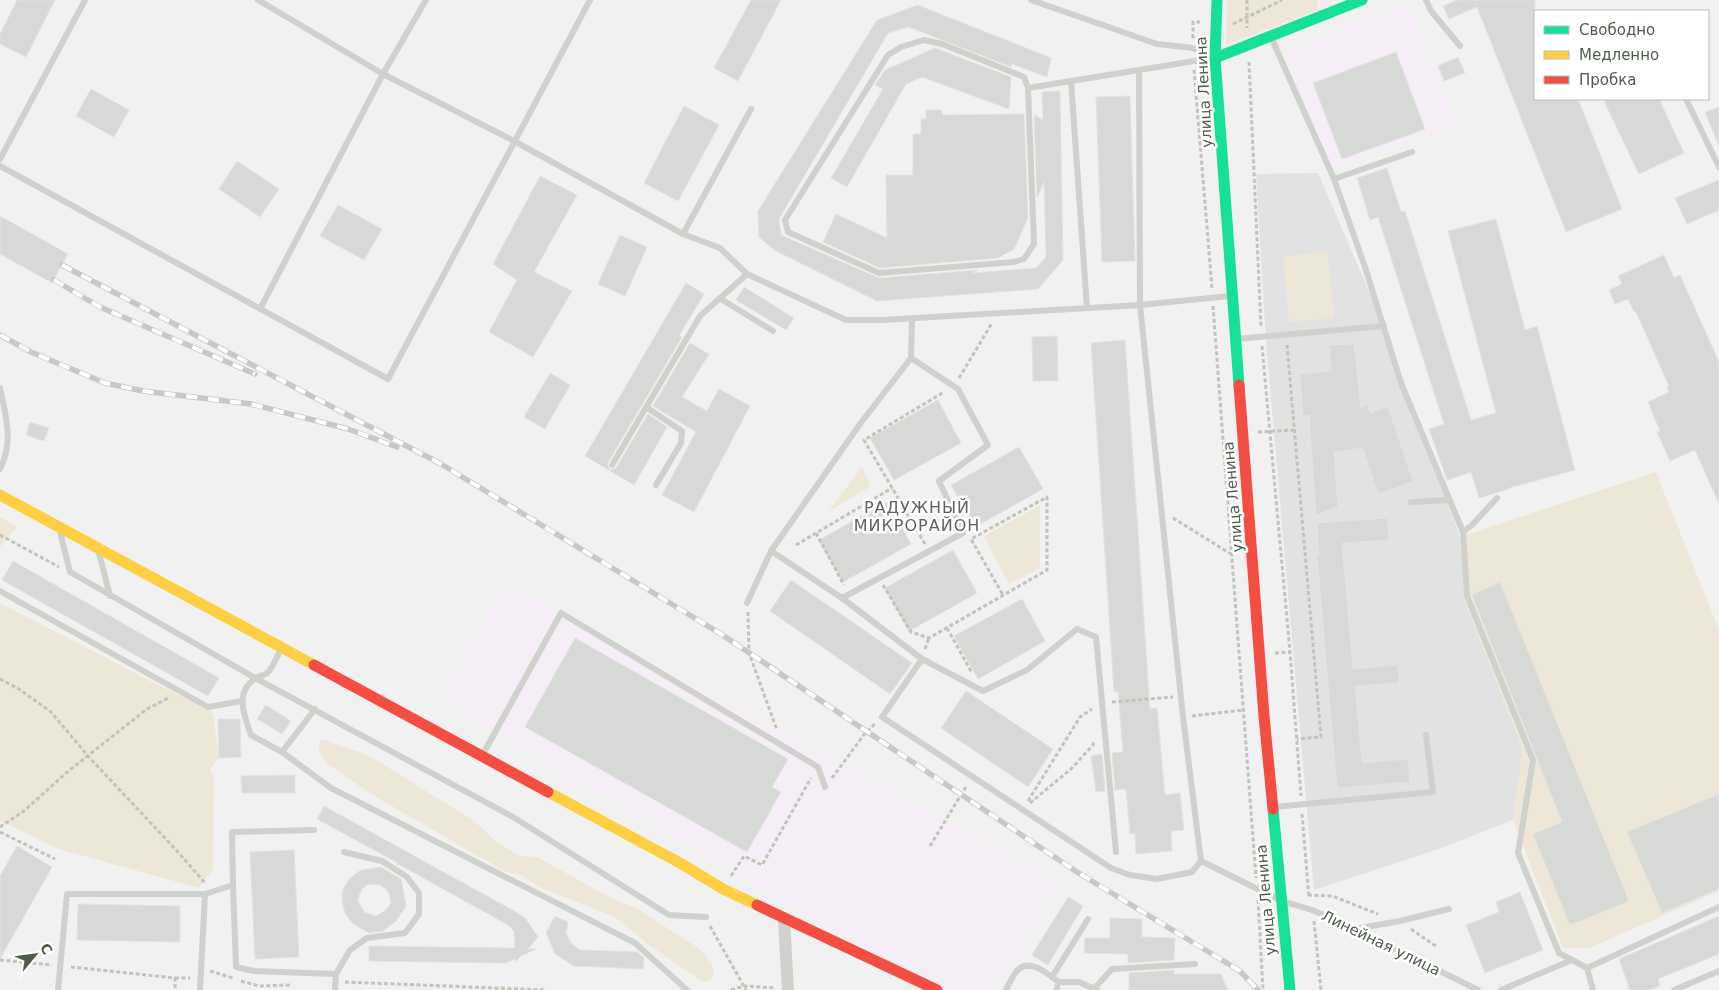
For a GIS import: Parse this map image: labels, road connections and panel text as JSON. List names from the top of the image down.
{
  "streets": {
    "street": ["улица Ленина"],
    "lane": ["Линейная улица"]
  },
  "crossings": [
    ["улица Ленина", "Линейная улица"]
  ],
  "districts": ["РАДУЖНЫЙ МИКРОРАЙОН"],
  "legend": ["Свободно", "Медленно", "Пробка"],
  "north": "top right"
}
